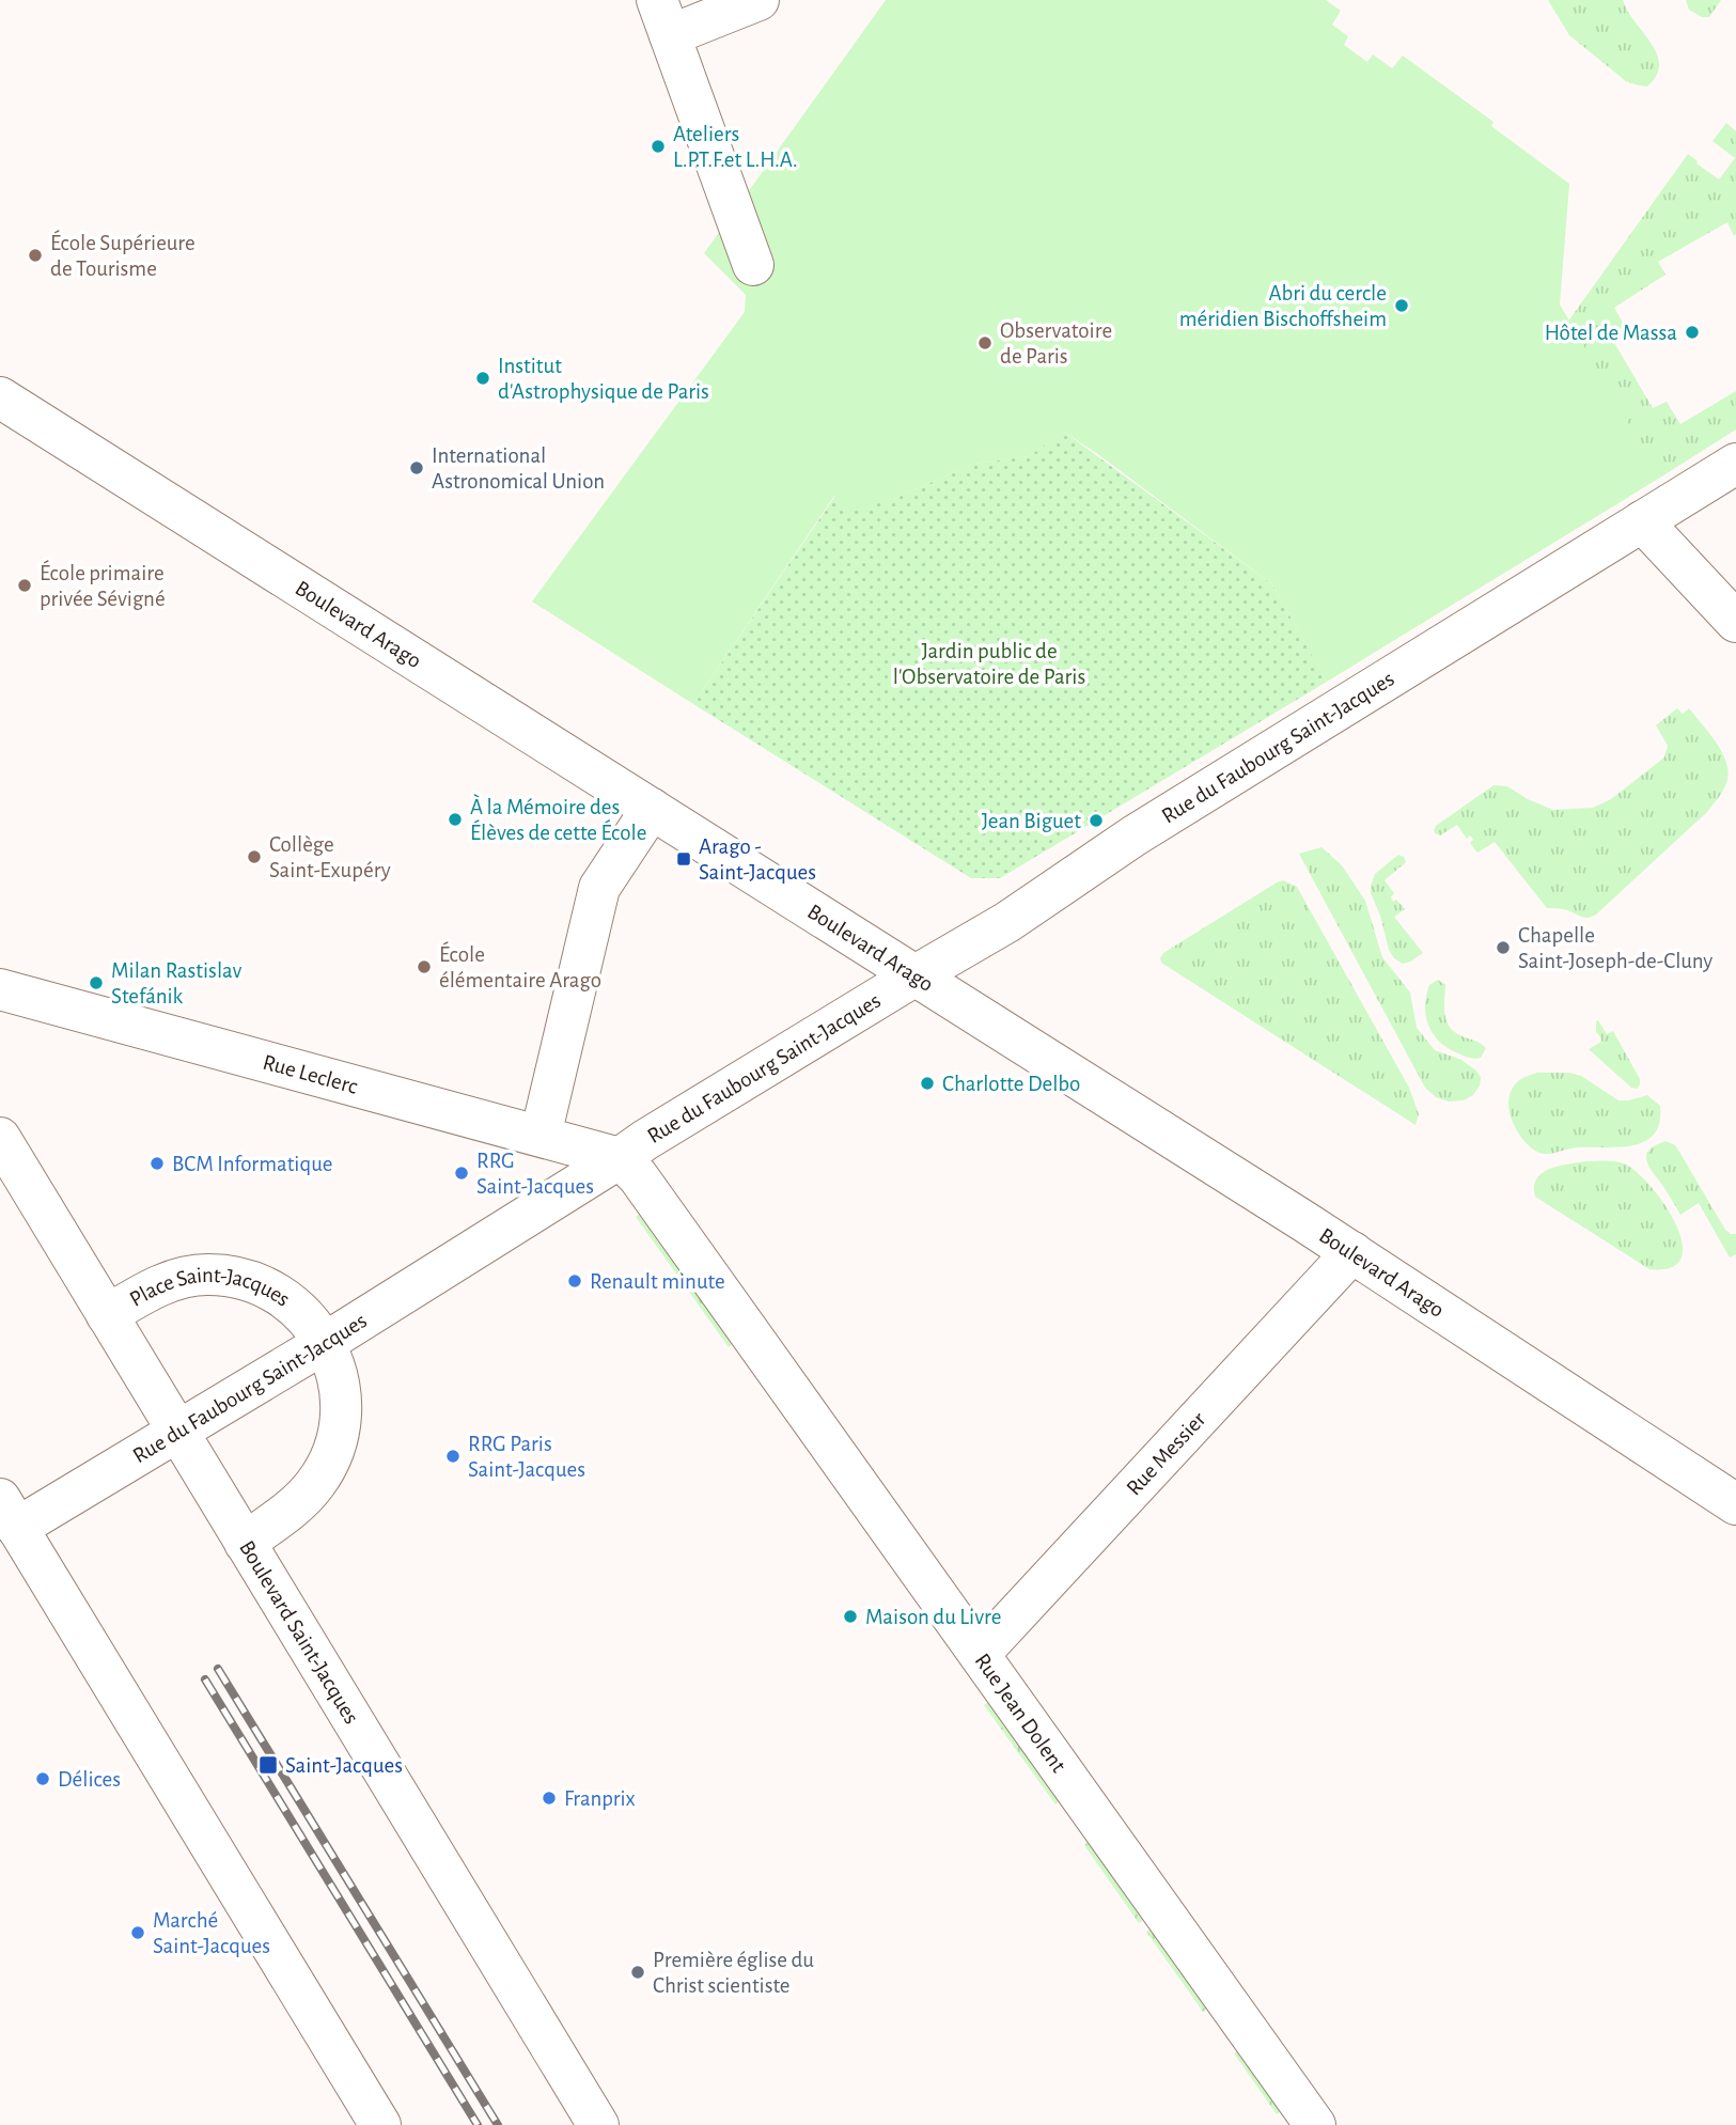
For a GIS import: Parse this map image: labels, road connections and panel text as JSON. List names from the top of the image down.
{
  "streets": {
    "main road": [
      "Boulevard Arago",
      "Rue du Faubourg Saint-Jacques",
      "Rue Leclerc",
      "Place Saint-Jacques",
      "Rue Messier",
      "Boulevard Saint-Jacques",
      "Rue Jean Dolent"
    ]
  },
  "crossings": [
    ["Boulevard Arago", "Rue du Faubourg Saint-Jacques"],
    ["Boulevard Arago", "Rue Messier"],
    ["Rue du Faubourg Saint-Jacques", "Rue Leclerc"],
    ["Rue du Faubourg Saint-Jacques", "Place Saint-Jacques"],
    ["Rue du Faubourg Saint-Jacques", "Boulevard Saint-Jacques"],
    ["Rue du Faubourg Saint-Jacques", "Rue Jean Dolent"],
    ["Rue Leclerc", "Rue Jean Dolent"],
    ["Place Saint-Jacques", "Boulevard Saint-Jacques"],
    ["Rue Messier", "Rue Jean Dolent"]
  ],
  "parks": ["Jardin public de l'Observatoire de Paris"],
  "places": {
    "other": [
      "Ateliers L.P.T.F.et L.H.A.",
      "École Supérieure de Tourisme",
      "Abri du cercle méridien Bischoffsheim",
      "Hôtel de Massa",
      "Observatoire de Paris",
      "Institut d'Astrophysique de Paris",
      "International Astronomical Union",
      "École primaire privée Sévigné",
      "À la Mémoire des Élèves de cette École",
      "Jean Biguet",
      "Collège Saint-Exupéry",
      "Chapelle Saint-Joseph-de-Cluny",
      "École élémentaire Arago",
      "Milan Rastislav Stefánik",
      "Charlotte Delbo",
      "BCM Informatique",
      "RRG Saint-Jacques",
      "Renault minute",
      "RRG Paris Saint-Jacques",
      "Maison du Livre",
      "Délices",
      "Franprix",
      "Marché Saint-Jacques",
      "Première église du Christ scientiste"
    ],
    "transit": ["Arago - Saint-Jacques", "Saint-Jacques"]
  }
}
